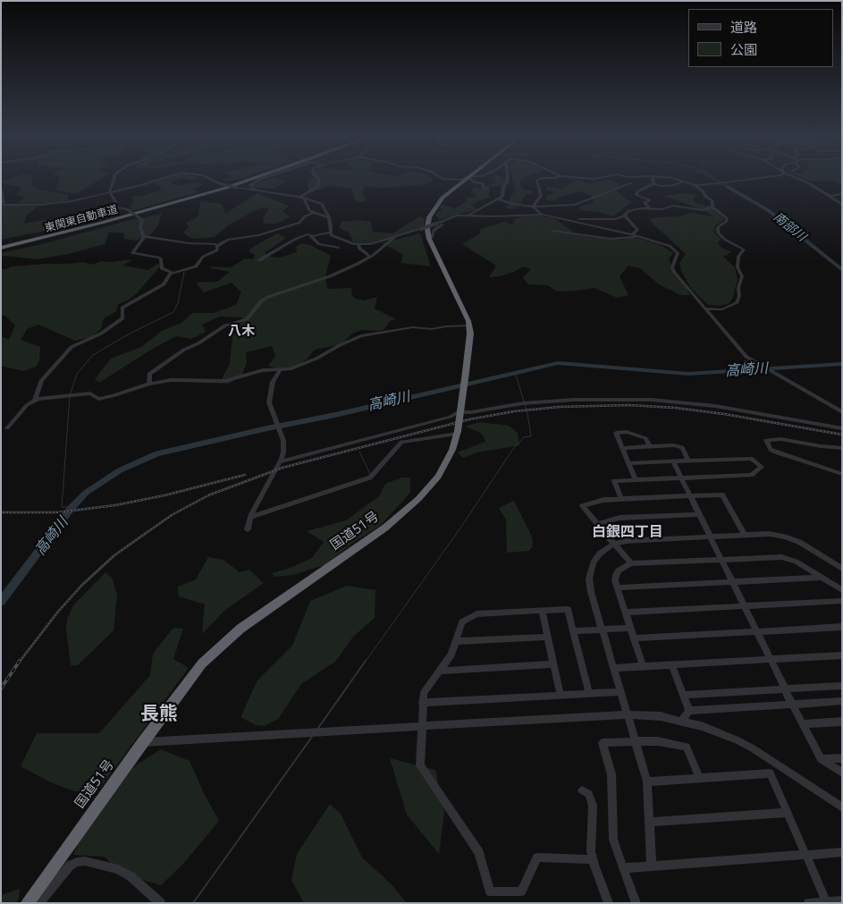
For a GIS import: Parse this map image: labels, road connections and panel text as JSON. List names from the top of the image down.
{
  "streets": {
    "highway": ["東関東自動車道", "国道51号"]
  },
  "districts": ["八木", "白銀四丁目", "長熊"],
  "water": ["南部川", "高崎川"],
  "legend": ["道路", "公園"]
}
